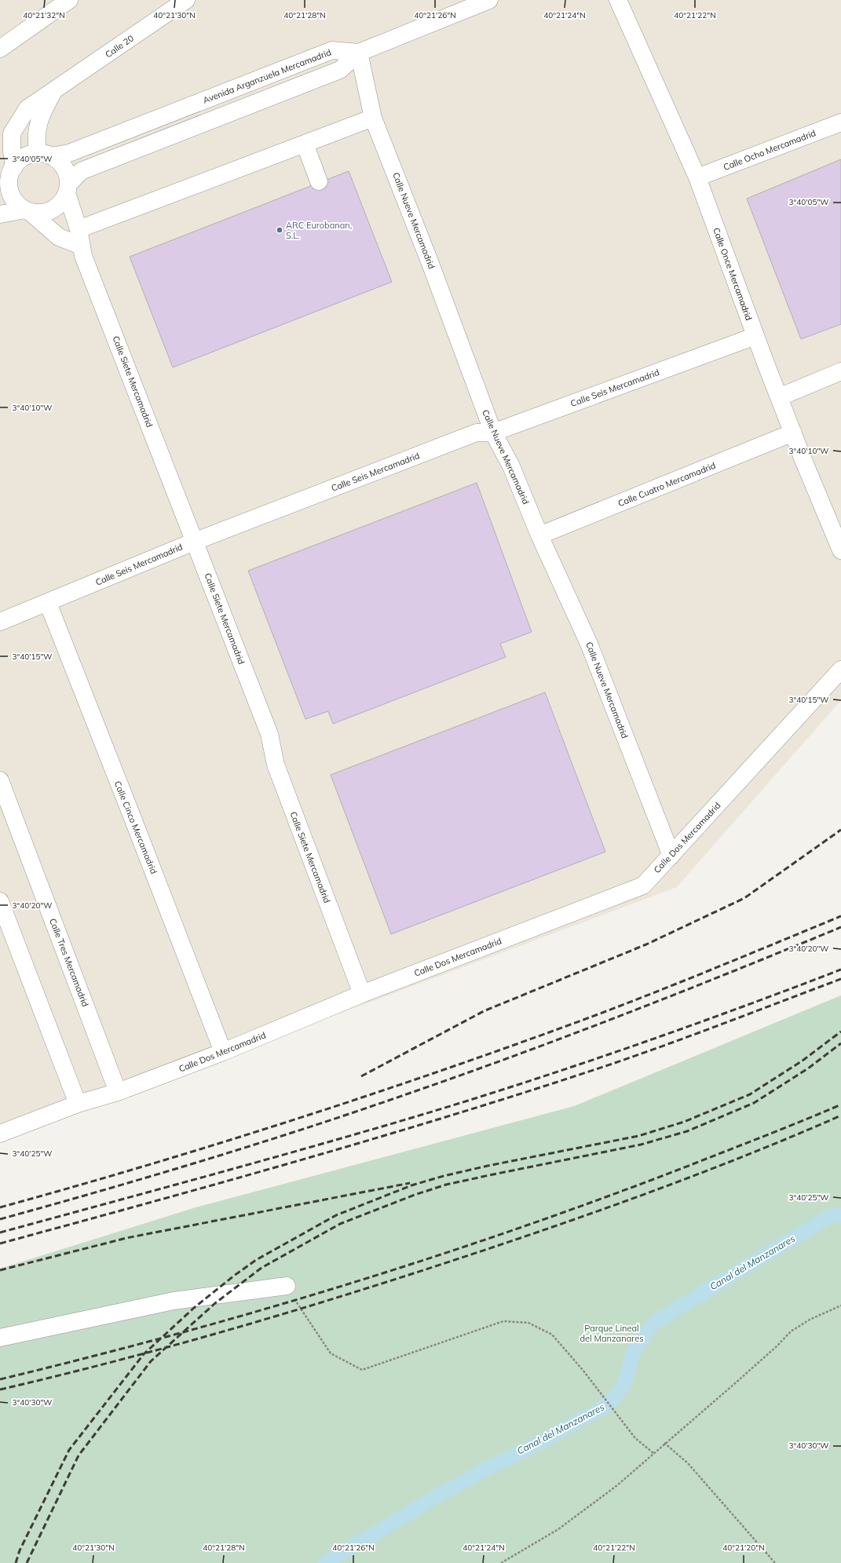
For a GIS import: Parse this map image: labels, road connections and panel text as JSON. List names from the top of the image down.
{
  "streets": {
    "lane": [
      "Calle 20",
      "Avenida Arganzuela Mercamadrid",
      "Calle Ocho Mercamadrid",
      "Calle Nueve Mercamadrid",
      "Calle Once Mercamadrid",
      "Calle Siete Mercamadrid",
      "Calle Seis Mercamadrid",
      "Calle Cuatro Mercamadrid",
      "Calle Cinco Mercamadrid",
      "Calle Dos Mercamadrid",
      "Calle Tres Mercamadrid"
    ]
  },
  "crossings": [
    ["Avenida Arganzuela Mercamadrid", "Calle Nueve Mercamadrid"],
    ["Avenida Arganzuela Mercamadrid", "Calle Siete Mercamadrid"],
    ["Calle Ocho Mercamadrid", "Calle Once Mercamadrid"],
    ["Calle Nueve Mercamadrid", "Calle Seis Mercamadrid"],
    ["Calle Nueve Mercamadrid", "Calle Cuatro Mercamadrid"],
    ["Calle Nueve Mercamadrid", "Calle Dos Mercamadrid"],
    ["Calle Once Mercamadrid", "Calle Seis Mercamadrid"],
    ["Calle Once Mercamadrid", "Calle Cuatro Mercamadrid"],
    ["Calle Siete Mercamadrid", "Calle Seis Mercamadrid"],
    ["Calle Siete Mercamadrid", "Calle Dos Mercamadrid"],
    ["Calle Seis Mercamadrid", "Calle Cinco Mercamadrid"],
    ["Calle Cinco Mercamadrid", "Calle Dos Mercamadrid"],
    ["Calle Dos Mercamadrid", "Calle Tres Mercamadrid"]
  ],
  "water": ["Canal del Manzanares"],
  "parks": ["Parque Lineal del Manzanares"],
  "places": ["ARC Eurobanan, S.L."],
  "coordinates": [
    "40°21'30\"N",
    "40°21'28\"N",
    "40°21'26\"N",
    "40°21'24\"N",
    "40°21'22\"N",
    "40°21'32\"N",
    "3°40'05\"W",
    "3°40'10\"W",
    "3°40'15\"W",
    "3°40'20\"W",
    "3°40'25\"W",
    "3°40'30\"W",
    "40°21'20\"N"
  ]
}
